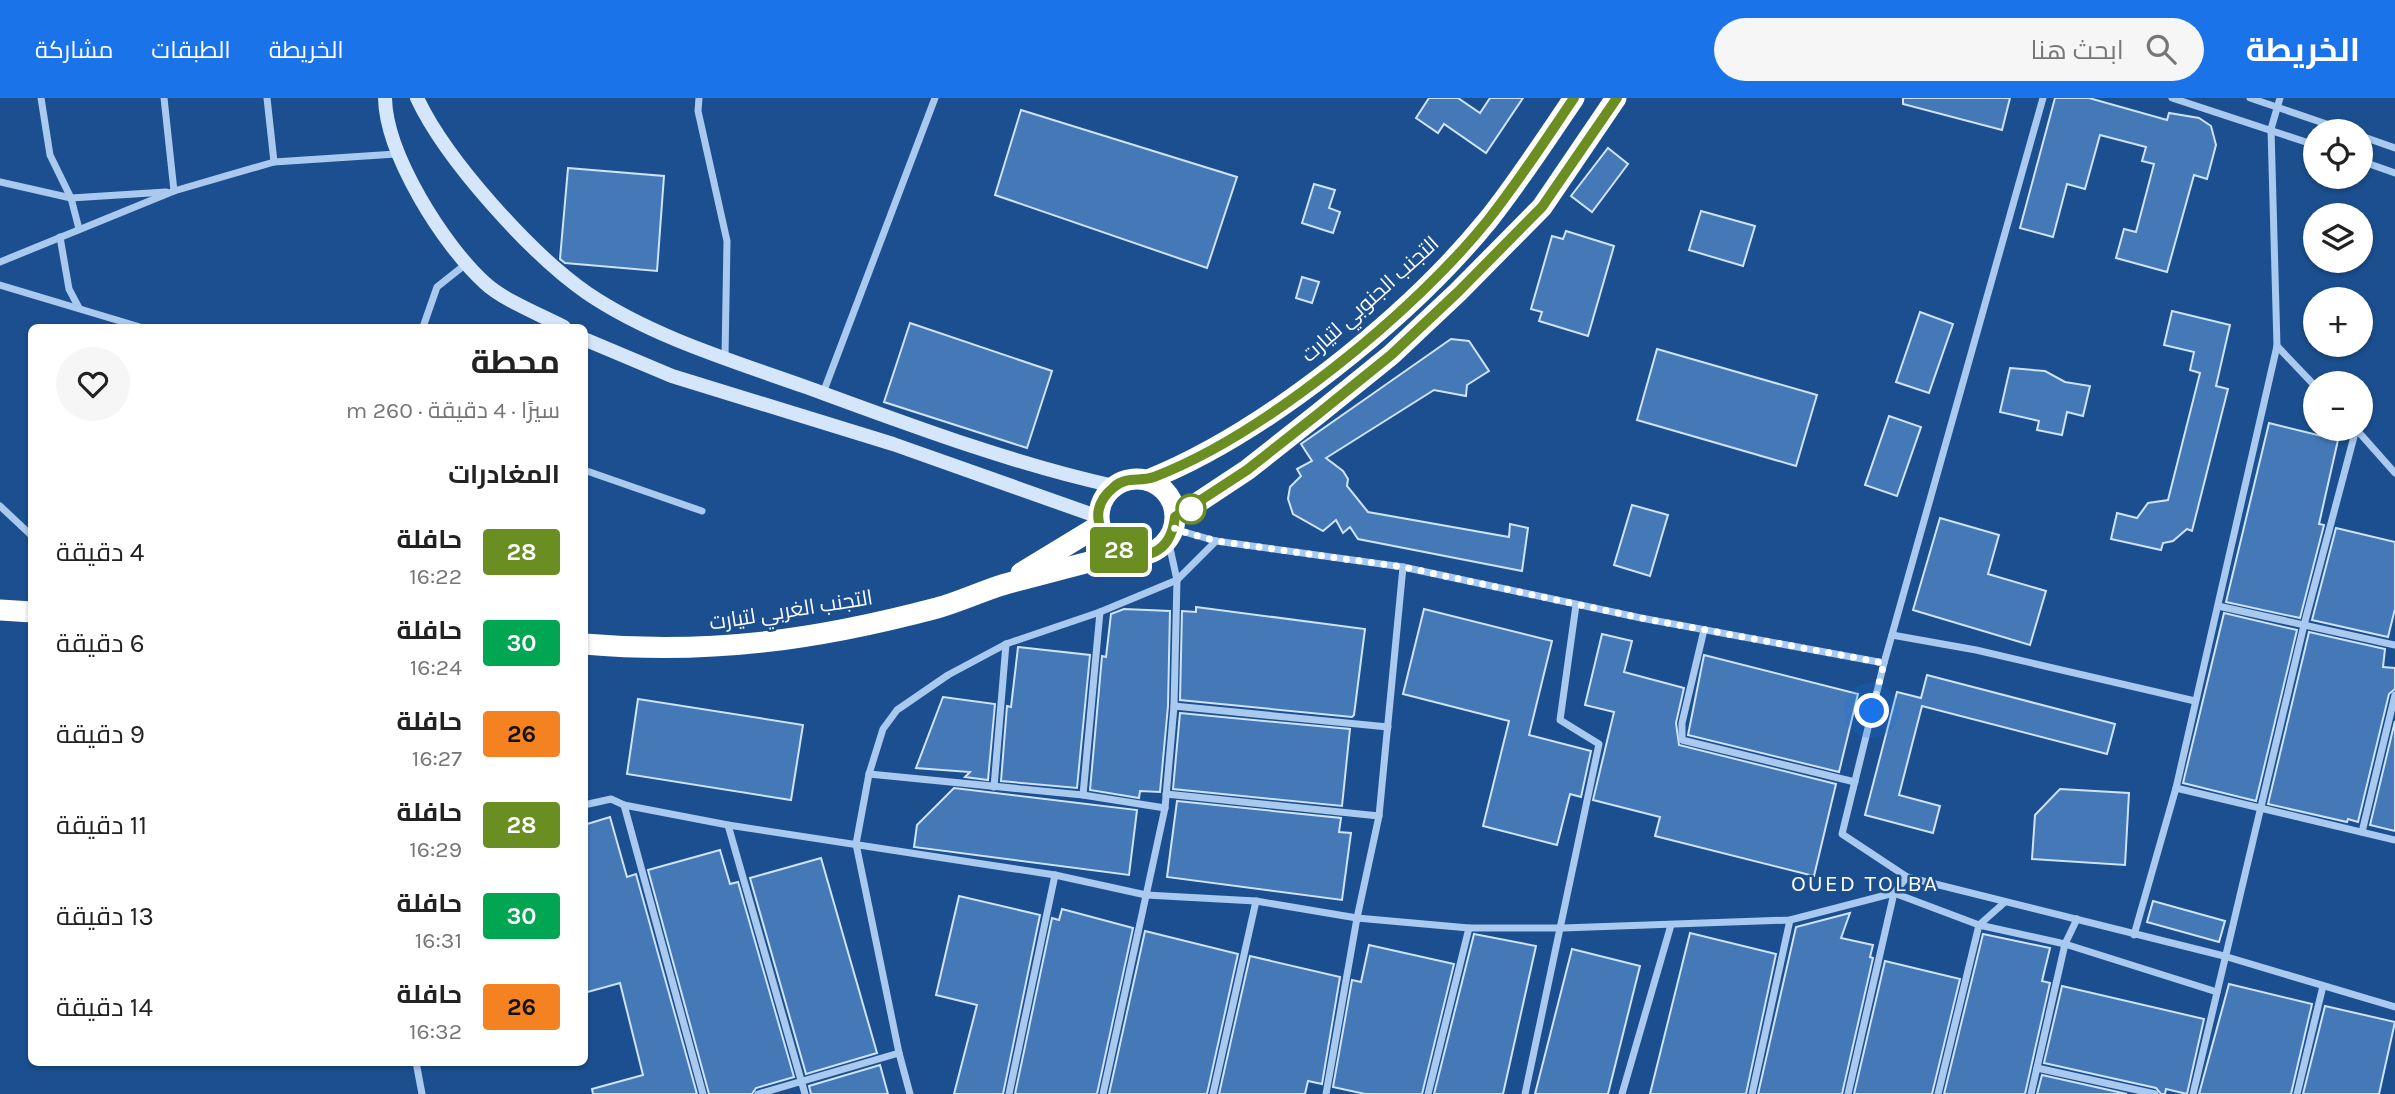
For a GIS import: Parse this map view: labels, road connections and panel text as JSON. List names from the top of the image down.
{
  "streets": {
    "highway": ["التجنب الجنوبي لتيارت", "التجنب الغربي لتيارت"]
  },
  "crossings": [
    ["التجنب الجنوبي لتيارت", "التجنب الغربي لتيارت"]
  ],
  "districts": ["OUED TOLBA"],
  "lines": ["bus line 28"],
  "page": {
    "header": "الخريطة",
    "search": "ابحث هنا",
    "nav": ["الخريطة", "الطبقات", "مشاركة"],
    "on_map": "28",
    "map_buttons": ["+", "−"],
    "heading": [
      ["محطة", "سيرًا · 4 دقيقة · 260 m"],
      "المغادرات"
    ],
    "list": [
      {
        "mark": "28",
        "name": "حافلة",
        "note": "16:22",
        "value": "4 دقيقة"
      },
      {
        "mark": "30",
        "name": "حافلة",
        "note": "16:24",
        "value": "6 دقيقة"
      },
      {
        "mark": "26",
        "name": "حافلة",
        "note": "16:27",
        "value": "9 دقيقة"
      },
      {
        "mark": "28",
        "name": "حافلة",
        "note": "16:29",
        "value": "11 دقيقة"
      },
      {
        "mark": "30",
        "name": "حافلة",
        "note": "16:31",
        "value": "13 دقيقة"
      },
      {
        "mark": "26",
        "name": "حافلة",
        "note": "16:32",
        "value": "14 دقيقة"
      }
    ]
  }
}
